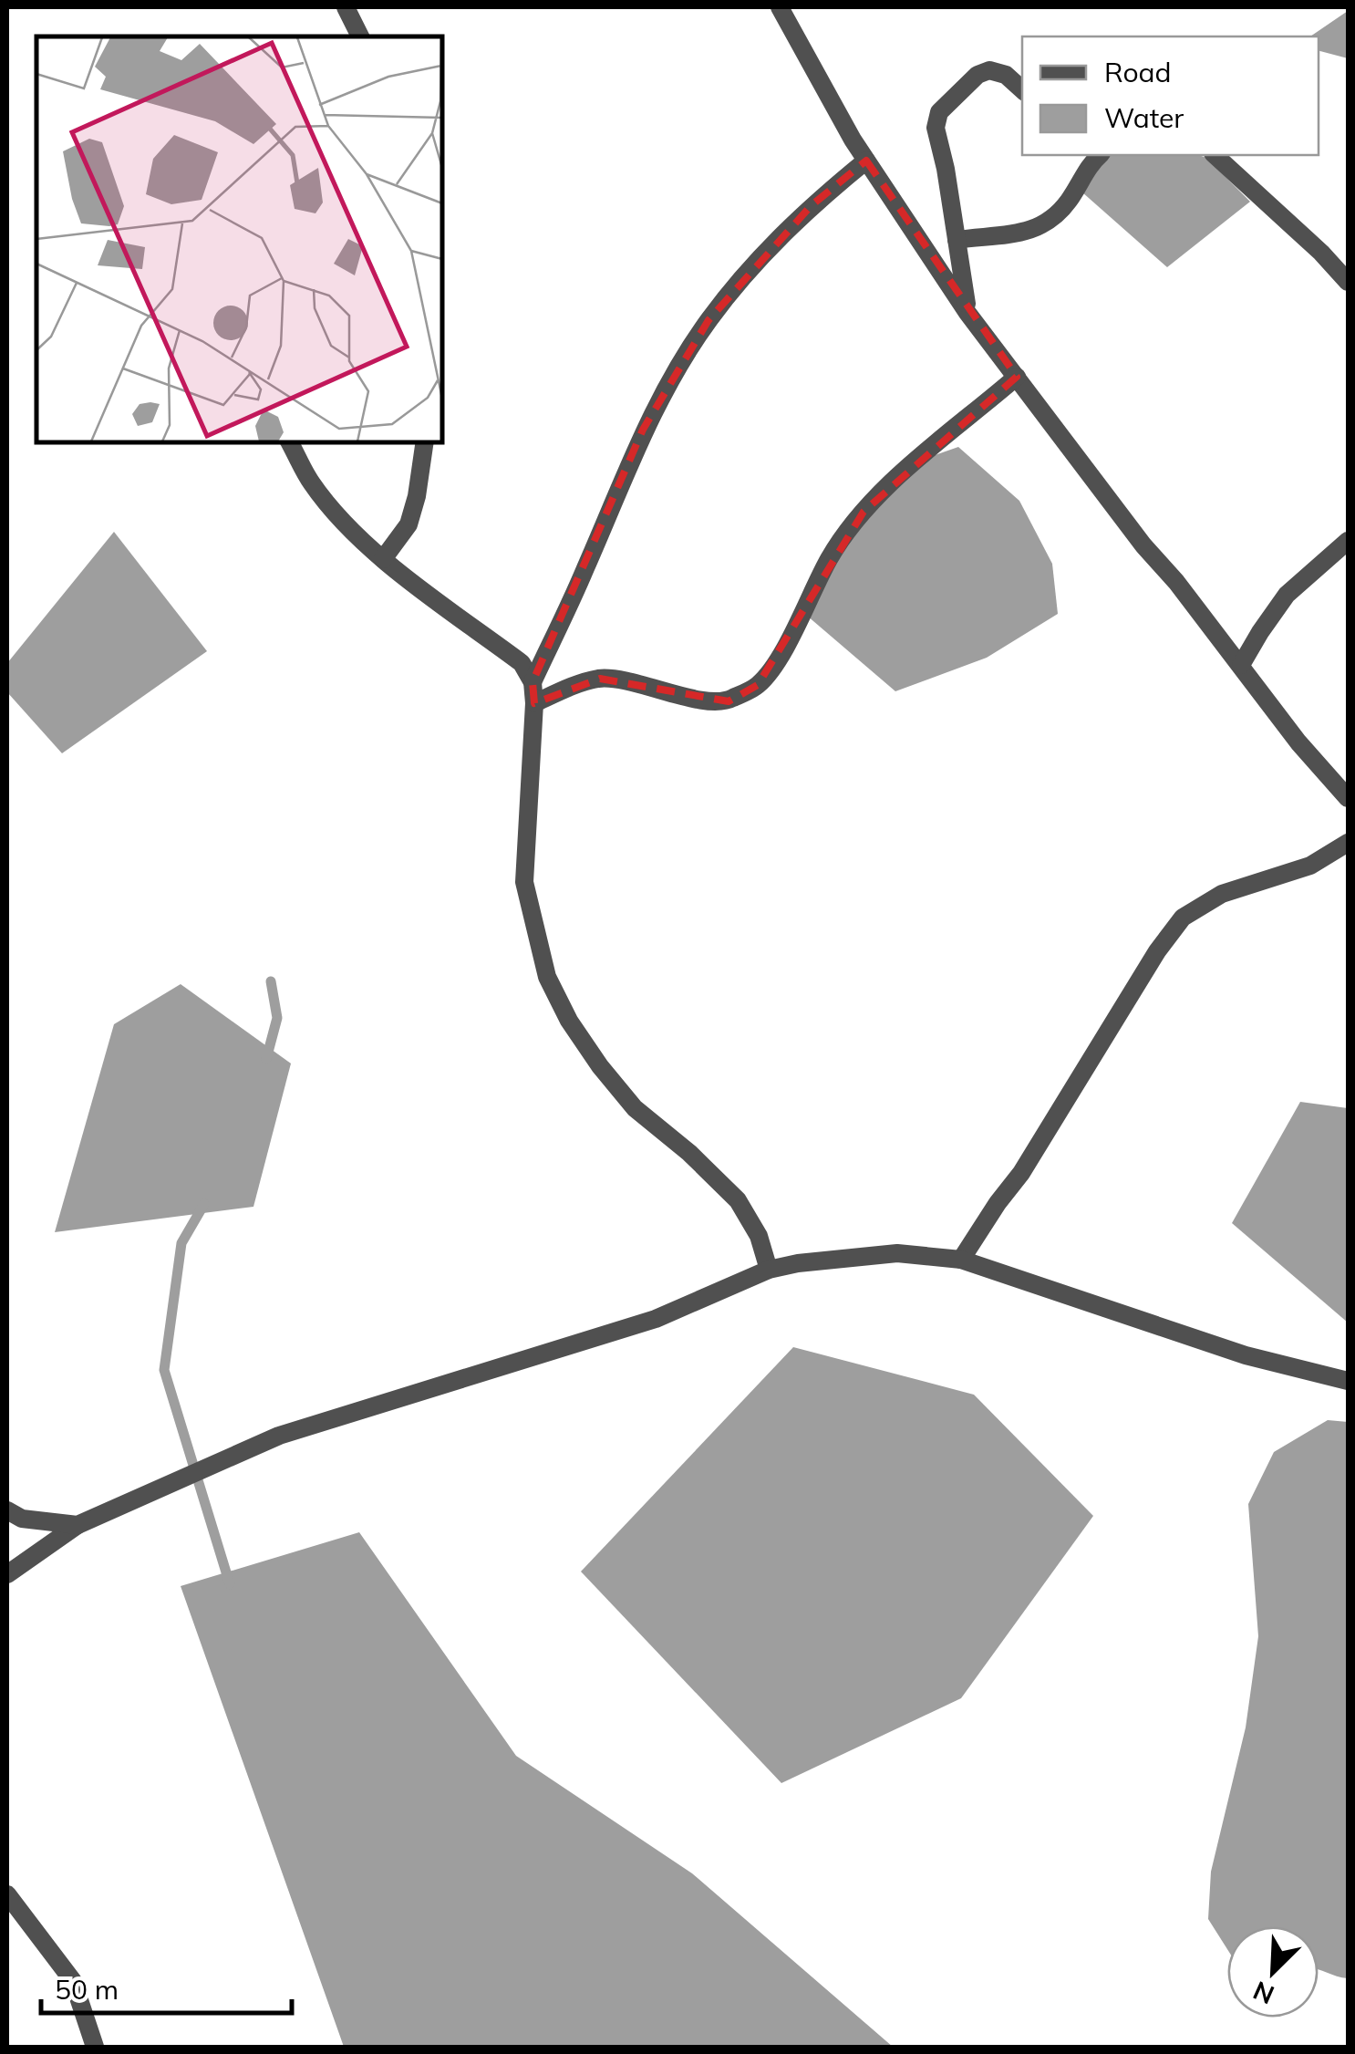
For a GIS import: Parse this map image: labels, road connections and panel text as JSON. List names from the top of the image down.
{
  "legend": ["Road", "Water"],
  "scale_bar": "50 m",
  "north": "bottom left"
}
